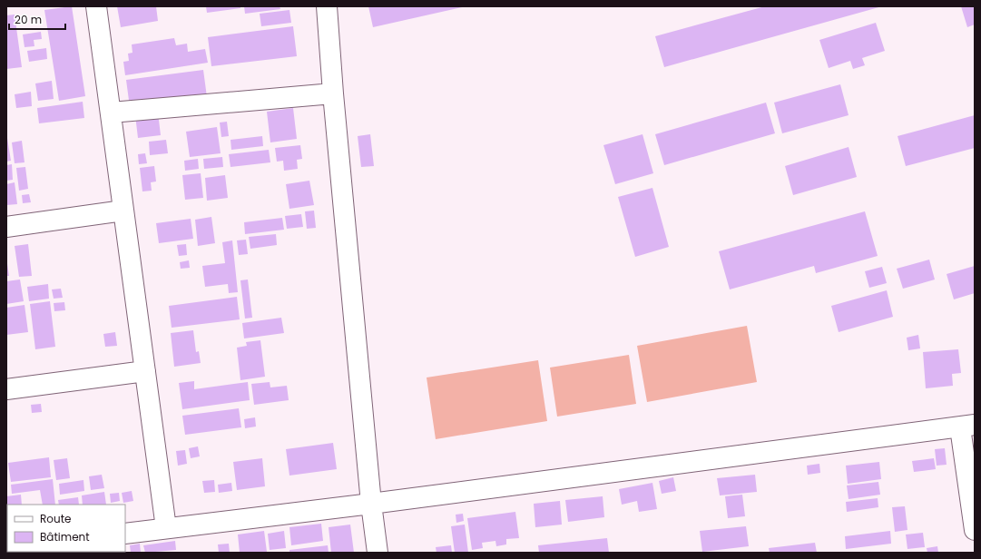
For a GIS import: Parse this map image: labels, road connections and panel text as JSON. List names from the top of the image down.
{
  "legend": ["Route", "Bâtiment"],
  "scale_bar": "20 m"
}
